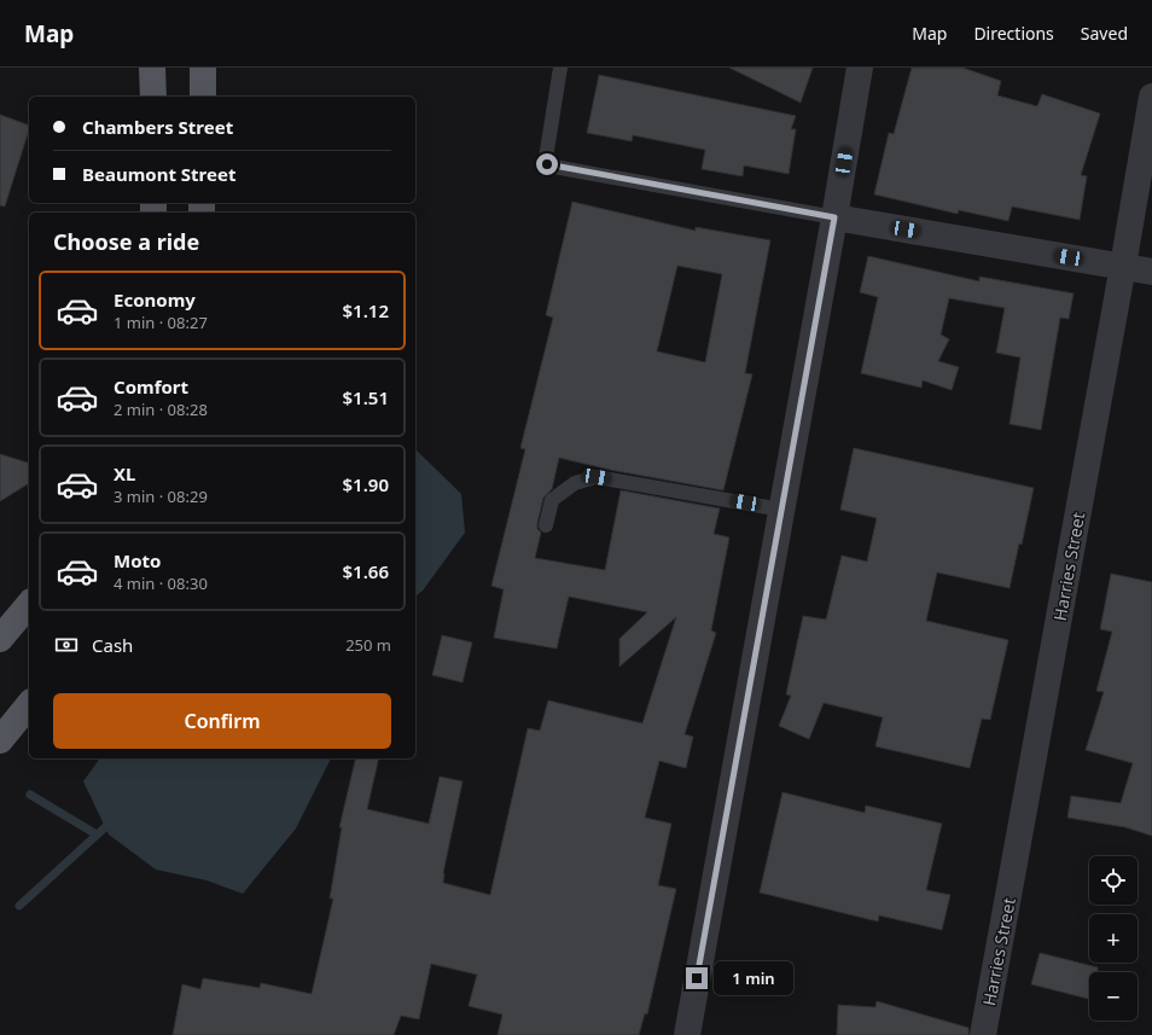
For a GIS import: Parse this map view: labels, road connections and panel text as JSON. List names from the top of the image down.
{
  "streets": {
    "street": ["Harries Street"]
  },
  "page": {
    "header": "Map",
    "nav": ["Map", "Directions", "Saved"],
    "banner": ["Chambers Street", "Beaumont Street"],
    "heading": "Choose a ride",
    "list": [
      {
        "name": "Economy",
        "note": "1 min · 08:27",
        "value": "$1.12"
      },
      {
        "name": "Comfort",
        "note": "2 min · 08:28",
        "value": "$1.51"
      },
      {
        "name": "XL",
        "note": "3 min · 08:29",
        "value": "$1.90"
      },
      {
        "name": "Moto",
        "note": "4 min · 08:30",
        "value": "$1.66"
      }
    ],
    "pay": ["Cash", "250 m"],
    "buttons": "Confirm",
    "map_buttons": ["+", "−"],
    "bubble": "1 min"
  }
}
